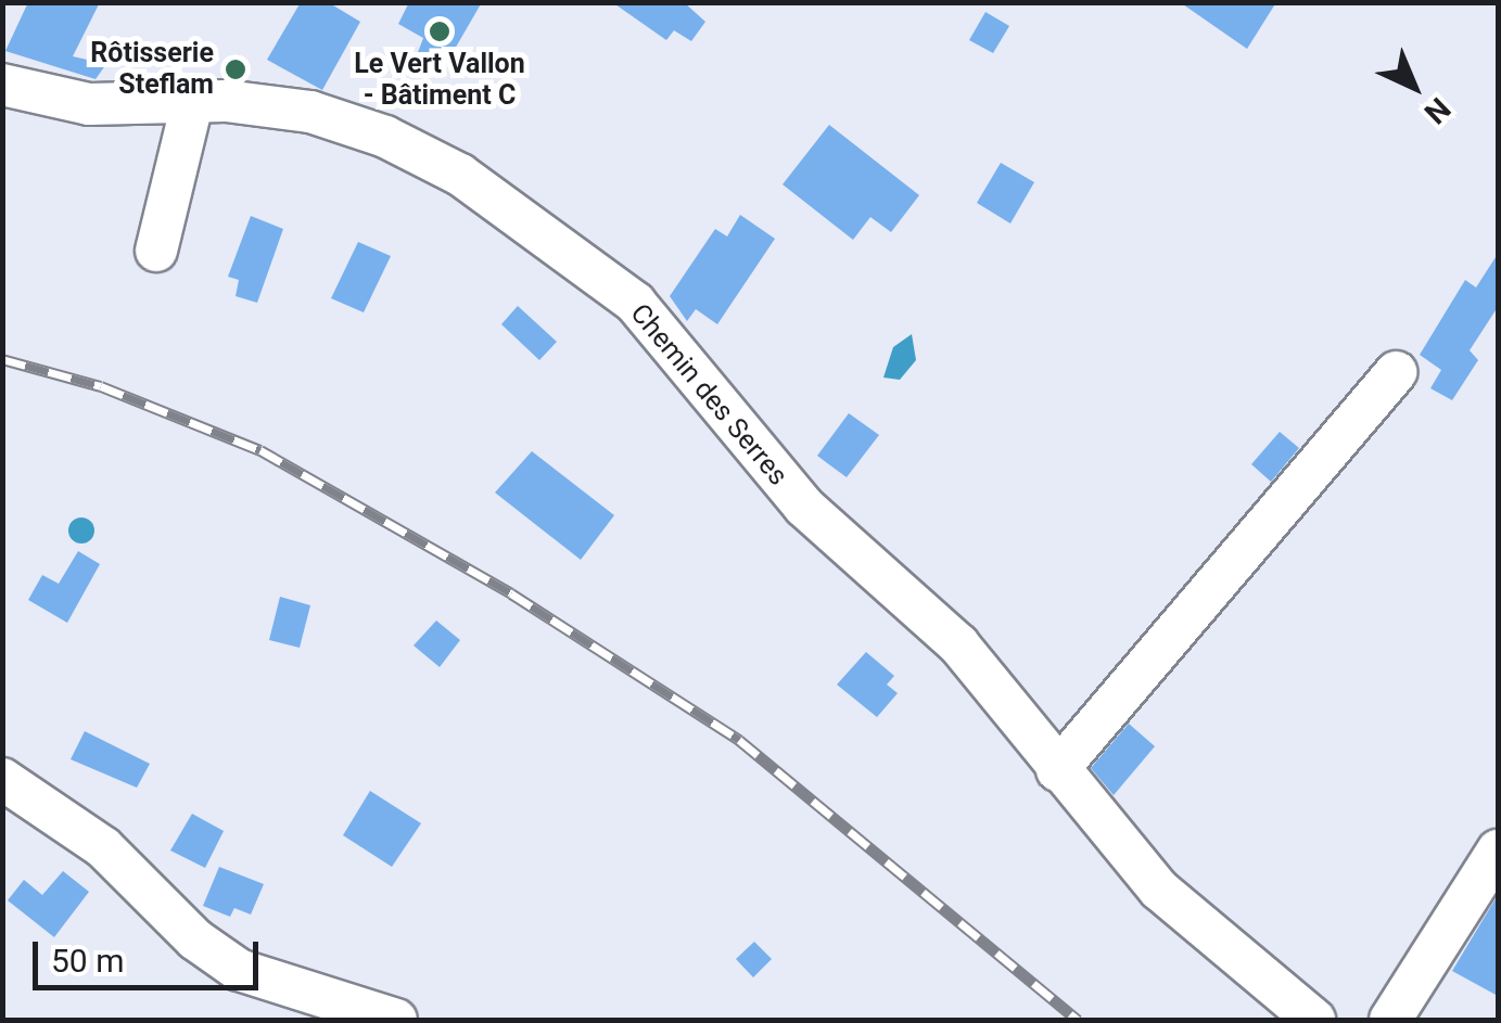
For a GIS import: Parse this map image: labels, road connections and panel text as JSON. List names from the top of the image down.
{
  "streets": {
    "street": ["Chemin des Serres"]
  },
  "places": ["Le Vert Vallon - Bâtiment C", "Rôtisserie Steflam"],
  "scale_bar": "50 m",
  "north": "bottom right"
}
